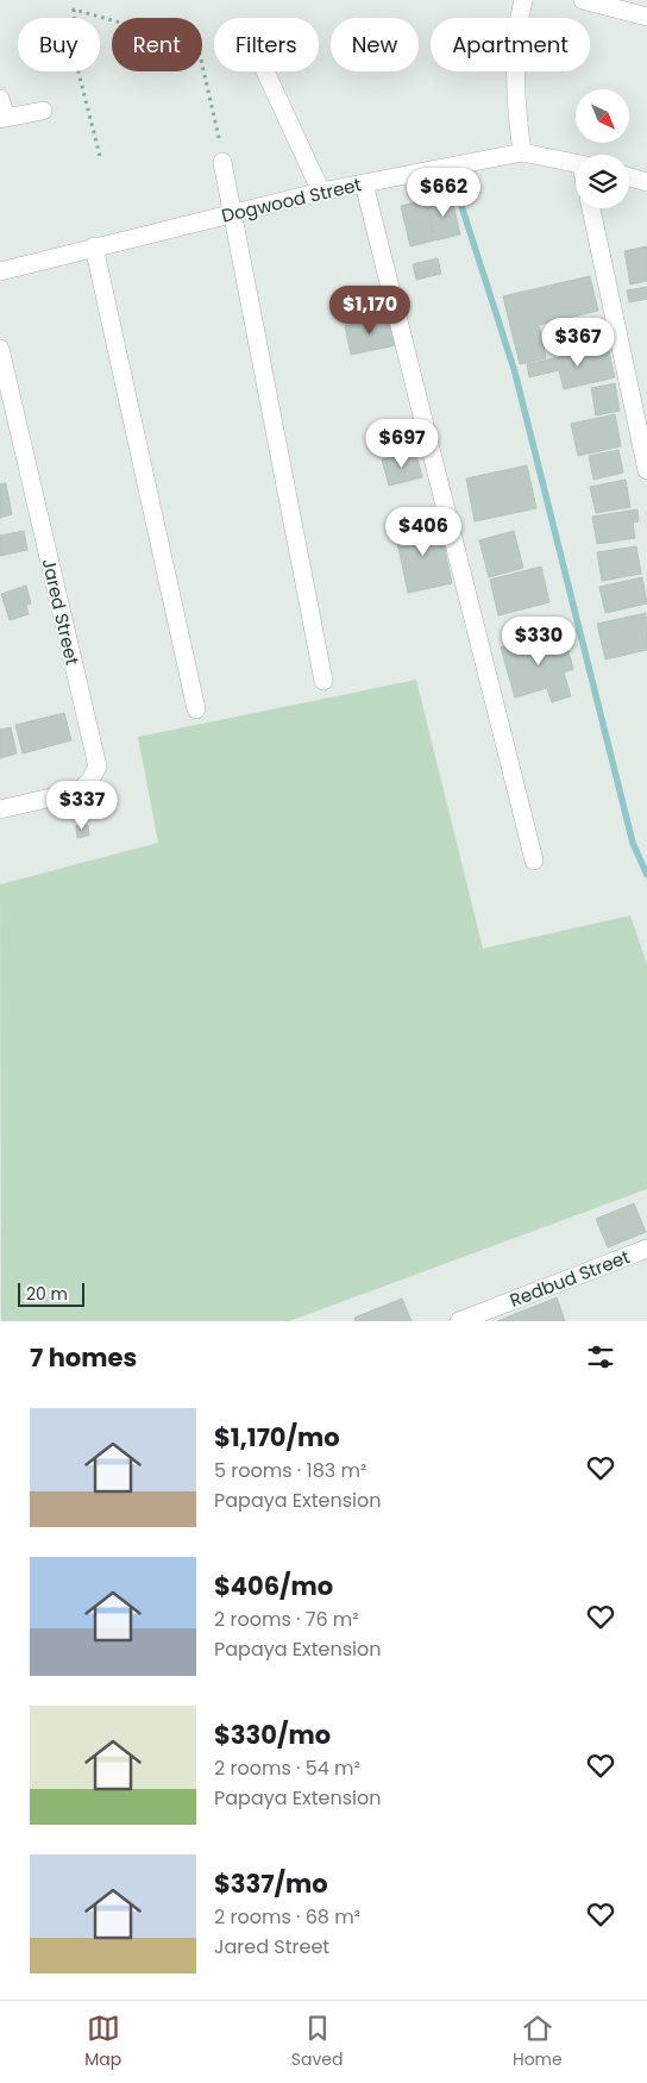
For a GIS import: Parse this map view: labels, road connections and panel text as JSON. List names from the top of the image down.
{
  "streets": {
    "street": ["Dogwood Street", "Jared Street", "Redbud Street"]
  },
  "scale_bar": "20 m",
  "north": "bottom right",
  "page": {
    "chip": [
      "Buy",
      "Rent",
      "Filters",
      "New",
      "Apartment"
    ],
    "price": [
      "$662",
      "$1,170",
      "$367",
      "$697",
      "$406",
      "$330",
      "$337"
    ],
    "scale": "20 m",
    "heading": "7 homes",
    "list": [
      {
        "name": "$1,170/mo",
        "note": "5 rooms · 183 m² · Papaya Extension"
      },
      {
        "name": "$406/mo",
        "note": "2 rooms · 76 m² · Papaya Extension"
      },
      {
        "name": "$330/mo",
        "note": "2 rooms · 54 m² · Papaya Extension"
      },
      {
        "name": "$337/mo",
        "note": "2 rooms · 68 m² · Jared Street"
      }
    ],
    "tabs": ["Map", "Saved", "Home"]
  }
}
